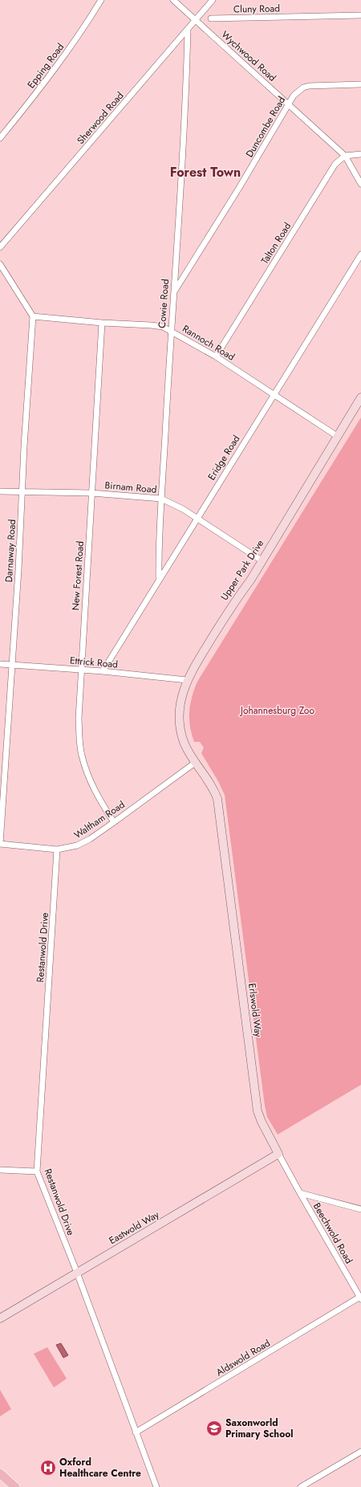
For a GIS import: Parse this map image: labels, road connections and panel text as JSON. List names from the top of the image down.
{
  "streets": {
    "main road": ["Upper Park Drive", "Erlswold Way", "Eastwold Way"],
    "street": [
      "Cluny Road",
      "Wychwood Road",
      "Epping Road",
      "Sherwood Road",
      "Duncombe Road",
      "Talton Road",
      "Cowie Road",
      "Rannoch Road",
      "Eridge Road",
      "Birnam Road",
      "Darnaway Road",
      "New Forest Road",
      "Ettrick Road",
      "Waltham Road",
      "Restanwold Drive",
      "Beechwold Road",
      "Aldswold Road"
    ]
  },
  "crossings": [
    ["Wychwood Road", "Sherwood Road"],
    ["Wychwood Road", "Duncombe Road"],
    ["Wychwood Road", "Talton Road"],
    ["Sherwood Road", "Cowie Road"],
    ["Duncombe Road", "Cowie Road"],
    ["Talton Road", "Rannoch Road"],
    ["Cowie Road", "Rannoch Road"],
    ["Cowie Road", "Eridge Road"],
    ["Cowie Road", "Birnam Road"],
    ["Rannoch Road", "Eridge Road"],
    ["Rannoch Road", "Darnaway Road"],
    ["Rannoch Road", "Upper Park Drive"],
    ["Rannoch Road", "New Forest Road"],
    ["Eridge Road", "Birnam Road"],
    ["Eridge Road", "Ettrick Road"],
    ["Birnam Road", "Darnaway Road"],
    ["Birnam Road", "Upper Park Drive"],
    ["Birnam Road", "New Forest Road"],
    ["Darnaway Road", "Ettrick Road"],
    ["Darnaway Road", "Waltham Road"],
    ["Upper Park Drive", "Ettrick Road"],
    ["Upper Park Drive", "Waltham Road"],
    ["Upper Park Drive", "Erlswold Way"],
    ["New Forest Road", "Ettrick Road"],
    ["New Forest Road", "Waltham Road"],
    ["Waltham Road", "Restanwold Drive"],
    ["Waltham Road", "Erlswold Way"],
    ["Restanwold Drive", "Eastwold Way"],
    ["Restanwold Drive", "Aldswold Road"],
    ["Erlswold Way", "Eastwold Way"],
    ["Erlswold Way", "Beechwold Road"],
    ["Beechwold Road", "Aldswold Road"]
  ],
  "districts": ["Forest Town"],
  "parks": ["Johannesburg Zoo"],
  "places": {
    "school or university": ["Saxonworld Primary School"],
    "hospital": ["Oxford Healthcare Centre"]
  }
}
